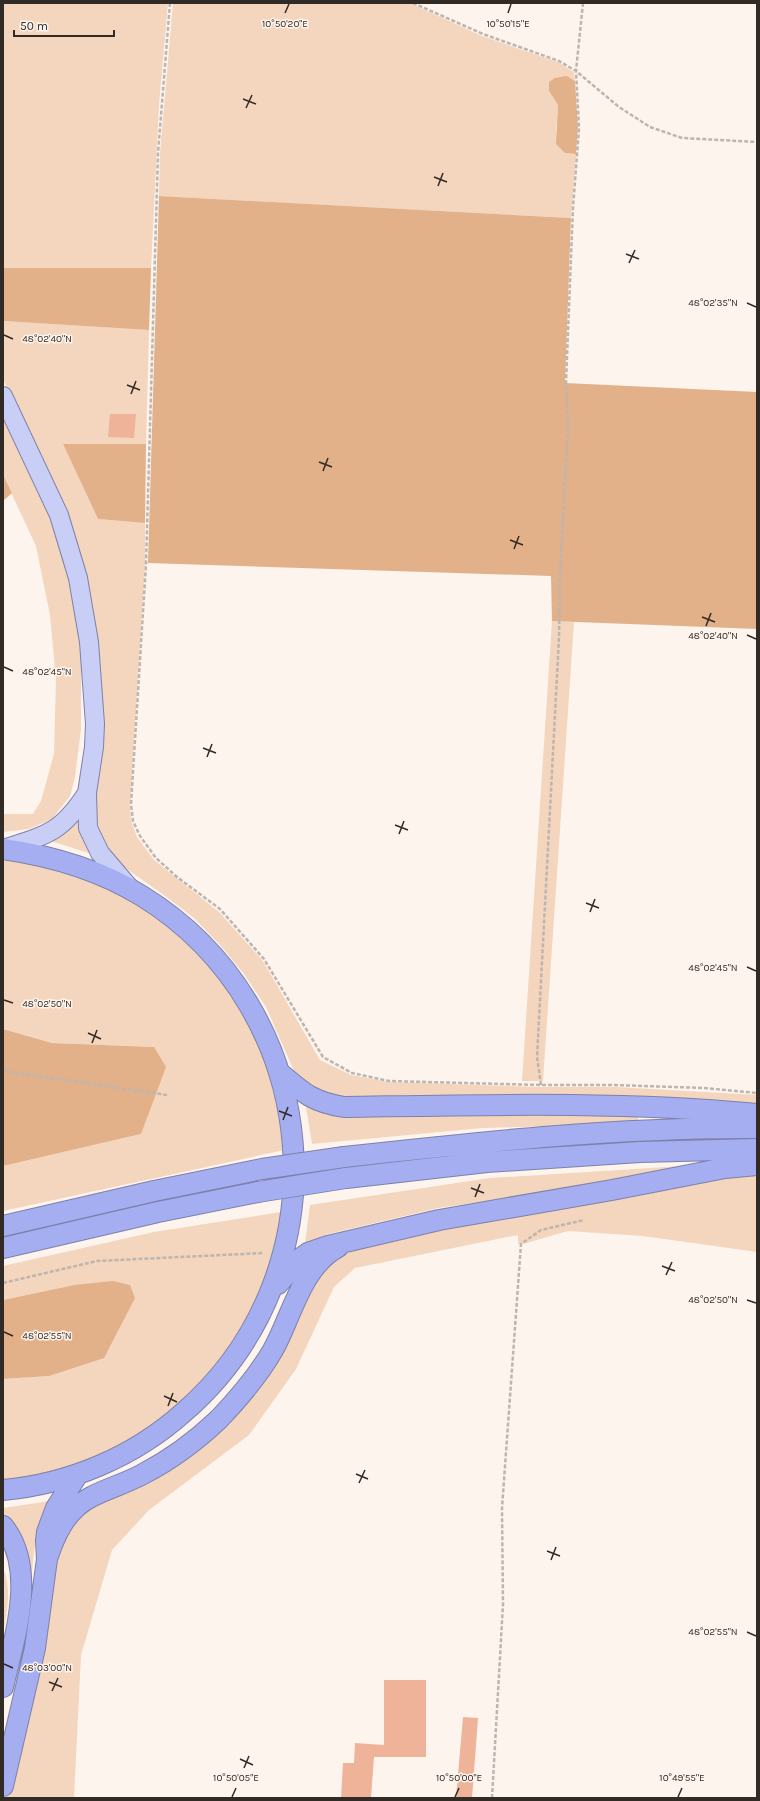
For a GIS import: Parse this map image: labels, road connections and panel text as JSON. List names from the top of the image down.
{
  "scale_bar": "50 m",
  "coordinates": [
    "10°50'20\"E",
    "10°50'15\"E",
    "48°02'35\"N",
    "48°02'40\"N",
    "48°02'45\"N",
    "48°02'50\"N",
    "48°02'55\"N",
    "48°03'00\"N",
    "10°50'05\"E",
    "10°50'00\"E",
    "10°49'55\"E"
  ]
}
